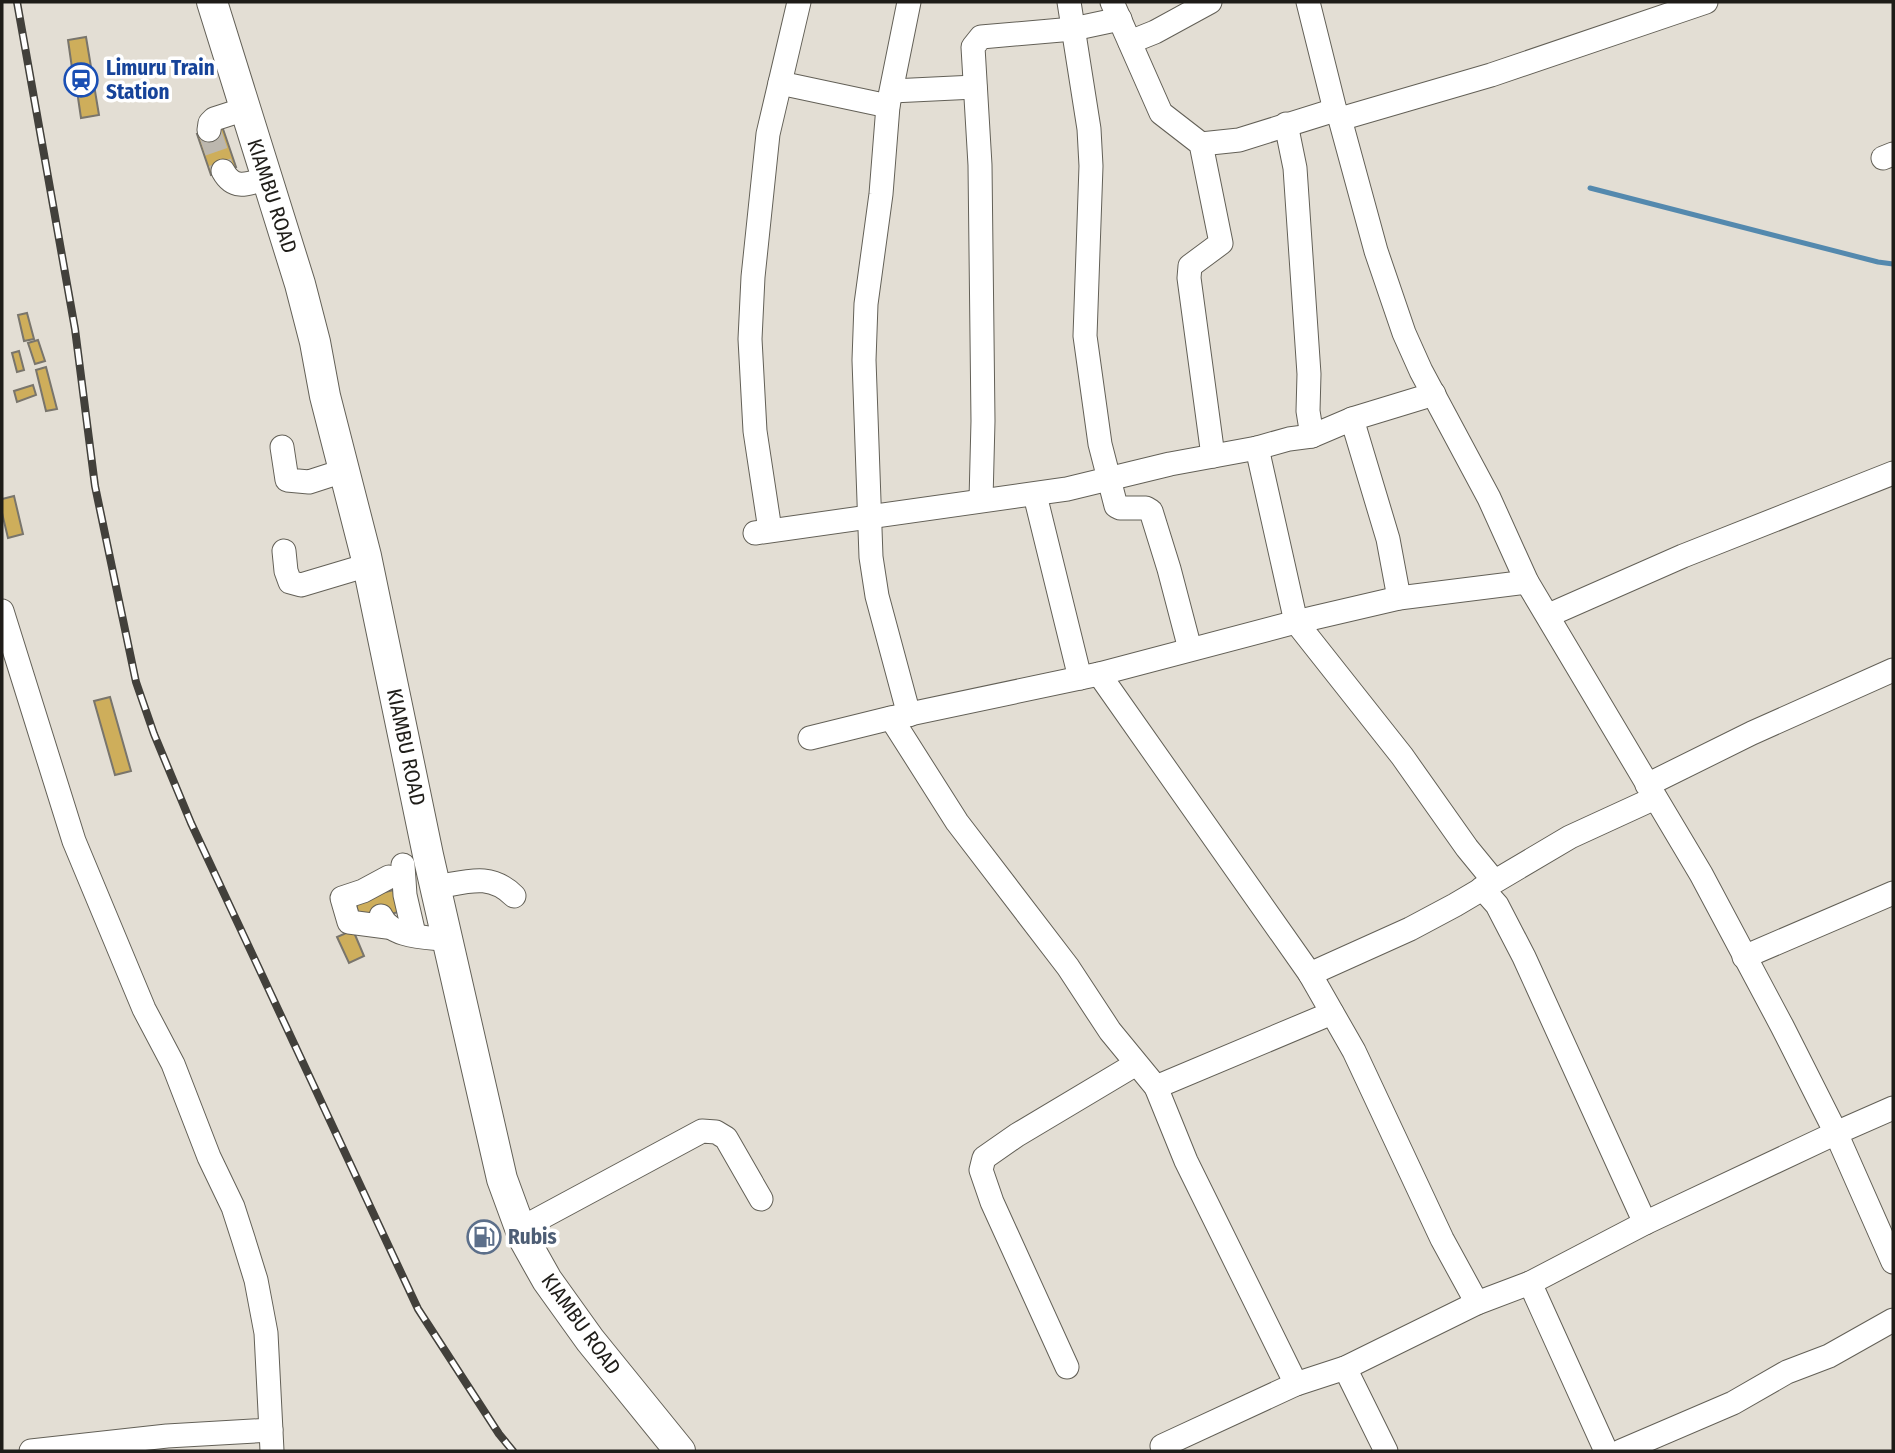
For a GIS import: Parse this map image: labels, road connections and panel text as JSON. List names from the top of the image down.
{
  "streets": {
    "main road": ["KIAMBU ROAD"]
  },
  "places": {
    "station": ["Limuru Train Station"],
    "fuel station": ["Rubis"]
  }
}
